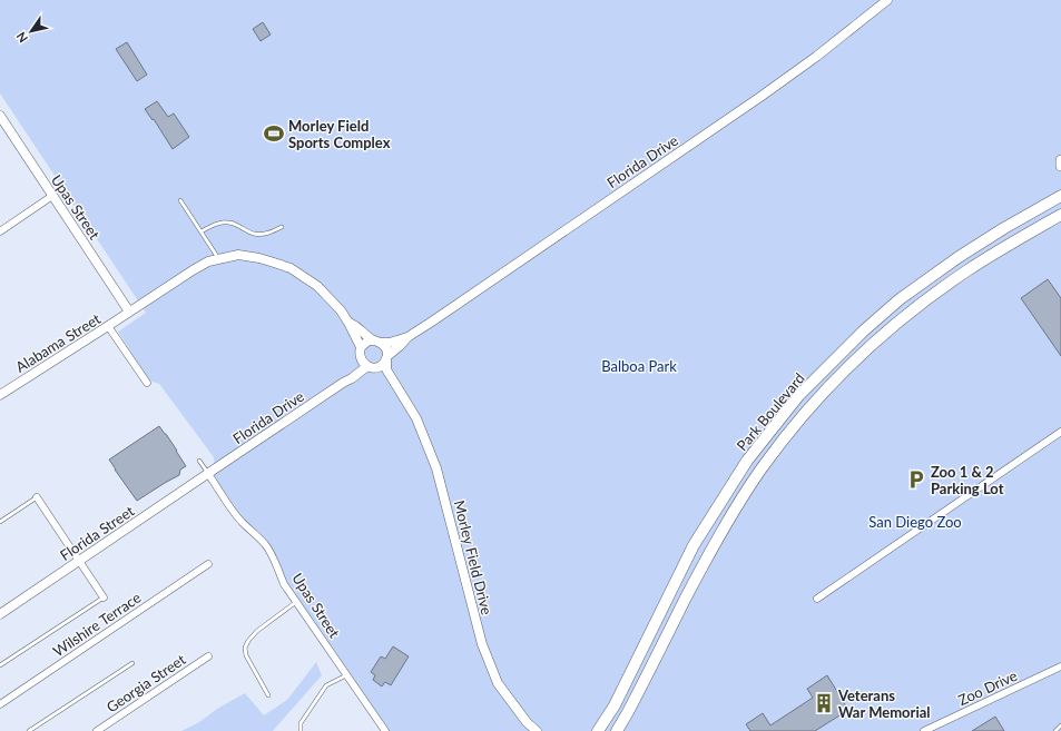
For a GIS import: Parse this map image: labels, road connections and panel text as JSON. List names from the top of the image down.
{
  "streets": {
    "main road": ["Park Boulevard"],
    "street": [
      "Florida Drive",
      "Upas Street",
      "Alabama Street",
      "Florida Street",
      "Morley Field Drive",
      "Wilshire Terrace",
      "Georgia Street",
      "Zoo Drive"
    ]
  },
  "crossings": [
    ["Florida Drive", "Upas Street"],
    ["Florida Drive", "Florida Street"],
    ["Florida Drive", "Morley Field Drive"],
    ["Upas Street", "Alabama Street"],
    ["Upas Street", "Florida Street"]
  ],
  "parks": ["Balboa Park", "San Diego Zoo"],
  "places": {
    "sports": ["Morley Field Sports Complex"],
    "parking": ["Zoo 1 & 2 Parking Lot"],
    "building": ["Veterans War Memorial"]
  },
  "north": "bottom left"
}
